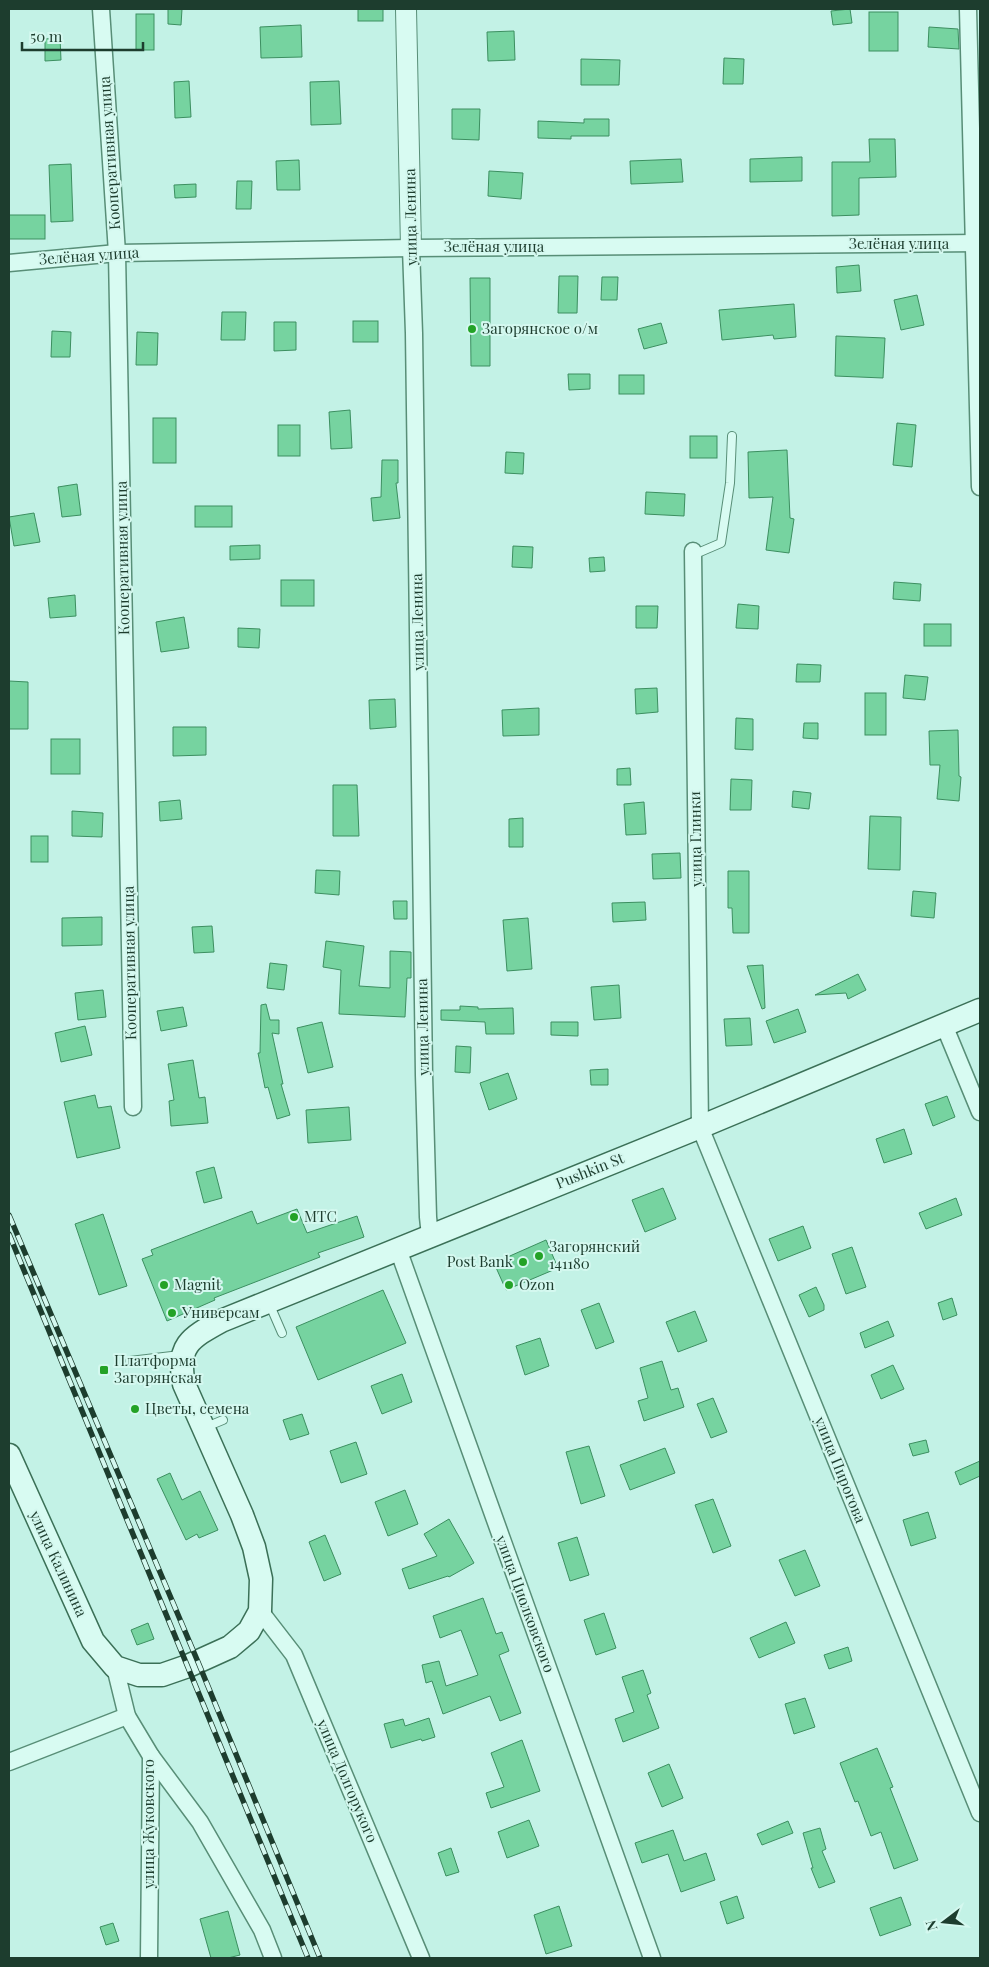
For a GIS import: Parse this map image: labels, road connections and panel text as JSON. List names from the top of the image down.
{
  "streets": {
    "main road": ["Pushkin St", "улица Калинина"],
    "street": [
      "Кооперативная улица",
      "улица Ленина",
      "Зелёная улица",
      "улица Глинки",
      "улица Пирогова",
      "улица Циолковского",
      "улица Долгорукого",
      "улица Жуковского"
    ]
  },
  "crossings": [
    ["Кооперативная улица", "Зелёная улица"],
    ["улица Ленина", "Зелёная улица"],
    ["улица Ленина", "Pushkin St"],
    ["улица Глинки", "Pushkin St"],
    ["улица Глинки", "улица Пирогова"],
    ["Pushkin St", "улица Пирогова"],
    ["Pushkin St", "улица Циолковского"],
    ["улица Калинина", "улица Жуковского"]
  ],
  "places": {
    "other": [
      "Загорянское о/м",
      "МТС",
      "Загорянский 141180",
      "Post Bank",
      "Magnit",
      "Ozon",
      "Универсам",
      "Цветы, семена"
    ],
    "transit": ["Платформа Загорянская"]
  },
  "scale_bar": "50 m",
  "north": "left"
}
